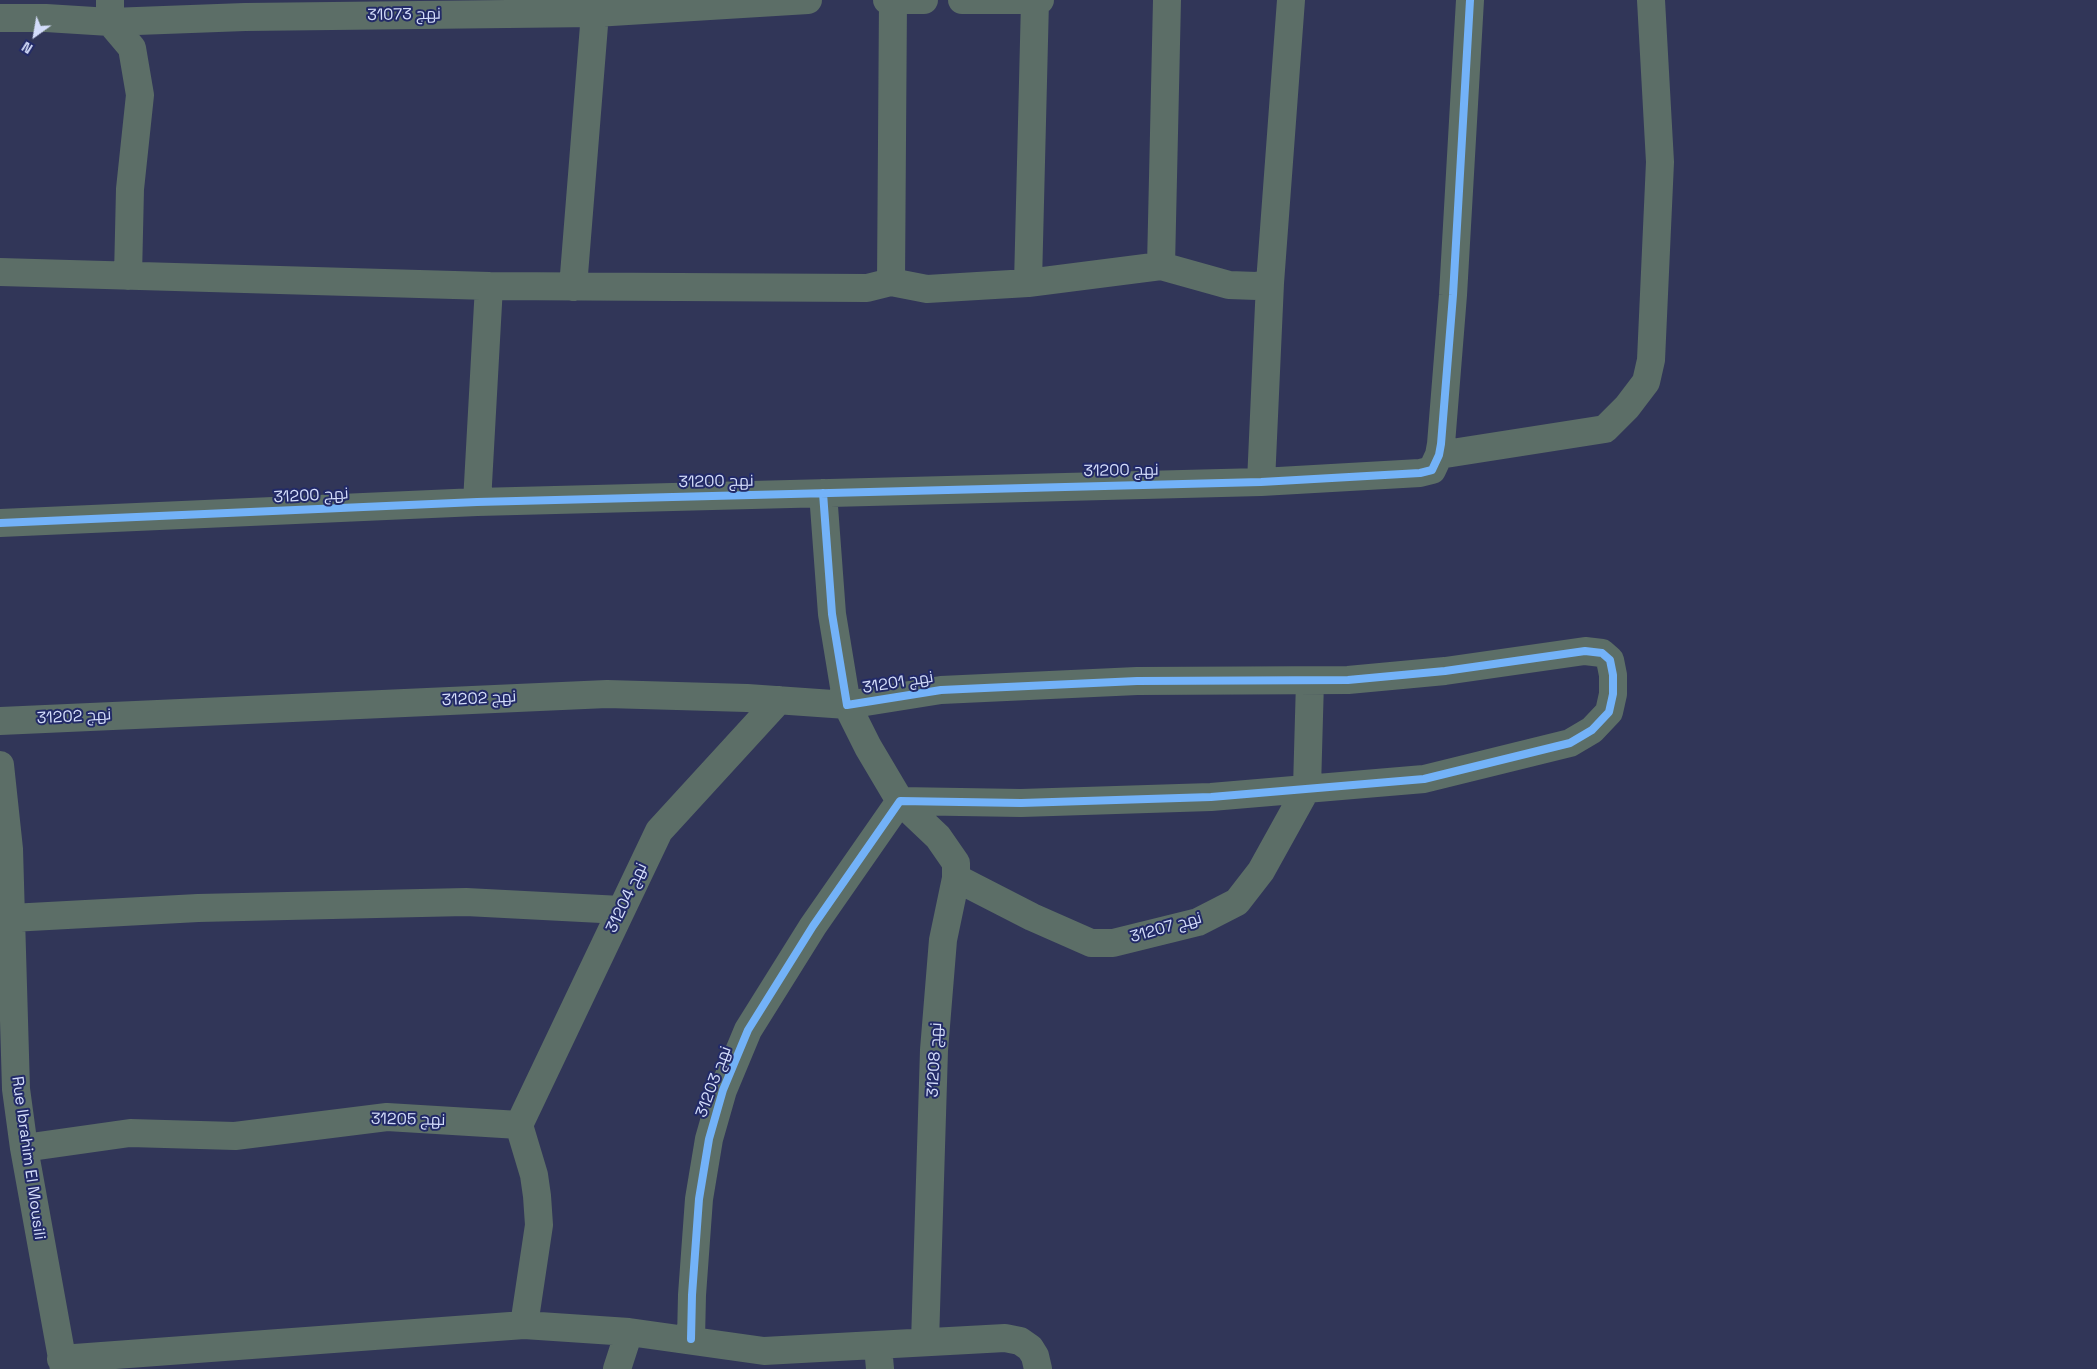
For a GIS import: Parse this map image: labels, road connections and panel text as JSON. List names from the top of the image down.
{
  "streets": {
    "street": [
      "نهج 31073",
      "نهج 31200",
      "نهج 31201",
      "نهج 31202",
      "نهج 31204",
      "نهج 31207",
      "نهج 31208",
      "نهج 31203",
      "نهج 31205",
      "Rue Ibrahim El Mousili"
    ]
  },
  "crossings": [
    ["نهج 31200", "نهج 31201"],
    ["نهج 31201", "نهج 31202"],
    ["نهج 31201", "نهج 31207"],
    ["نهج 31202", "نهج 31204"],
    ["نهج 31204", "نهج 31205"],
    ["نهج 31207", "نهج 31208"],
    ["نهج 31208", "نهج 31203"],
    ["نهج 31205", "Rue Ibrahim El Mousili"]
  ],
  "north": "bottom left"
}
